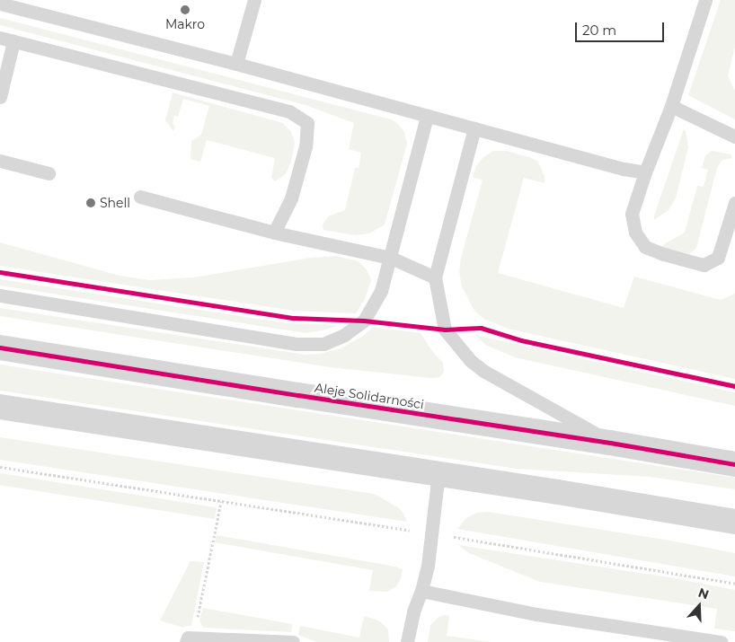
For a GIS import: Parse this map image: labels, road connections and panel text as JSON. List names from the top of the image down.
{
  "streets": {
    "street": ["Aleje Solidarności"]
  },
  "places": ["Makro", "Shell"],
  "scale_bar": "20 m",
  "north": "top"
}
